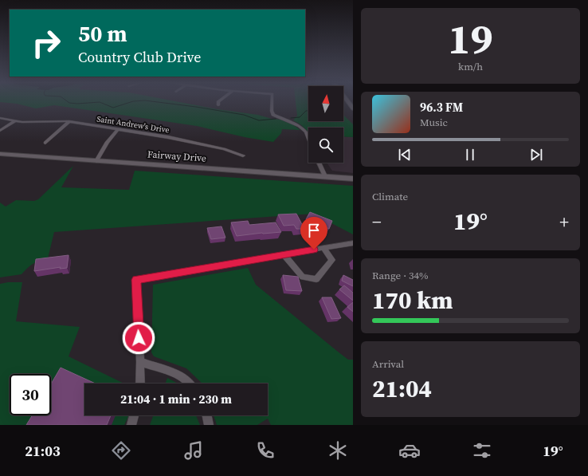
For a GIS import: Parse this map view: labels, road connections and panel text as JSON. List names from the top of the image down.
{
  "streets": {
    "main road": ["Fairway Drive"],
    "street": ["Saint Andrew's Drive"]
  },
  "north": "top",
  "page": {
    "tile": [
      ["19", "km/h"],
      "Climate",
      ["Range · 34%", "170 km"],
      ["Arrival", "21:04"]
    ],
    "turn": ["50 m", "Country Club Drive"],
    "song": ["96.3 FM", "Music"],
    "heat": ["−", "19°", "+"],
    "limit": "30",
    "trip": "21:04 · 1 min · 230 m",
    "tabs": ["21:03", "19°"]
  }
}
